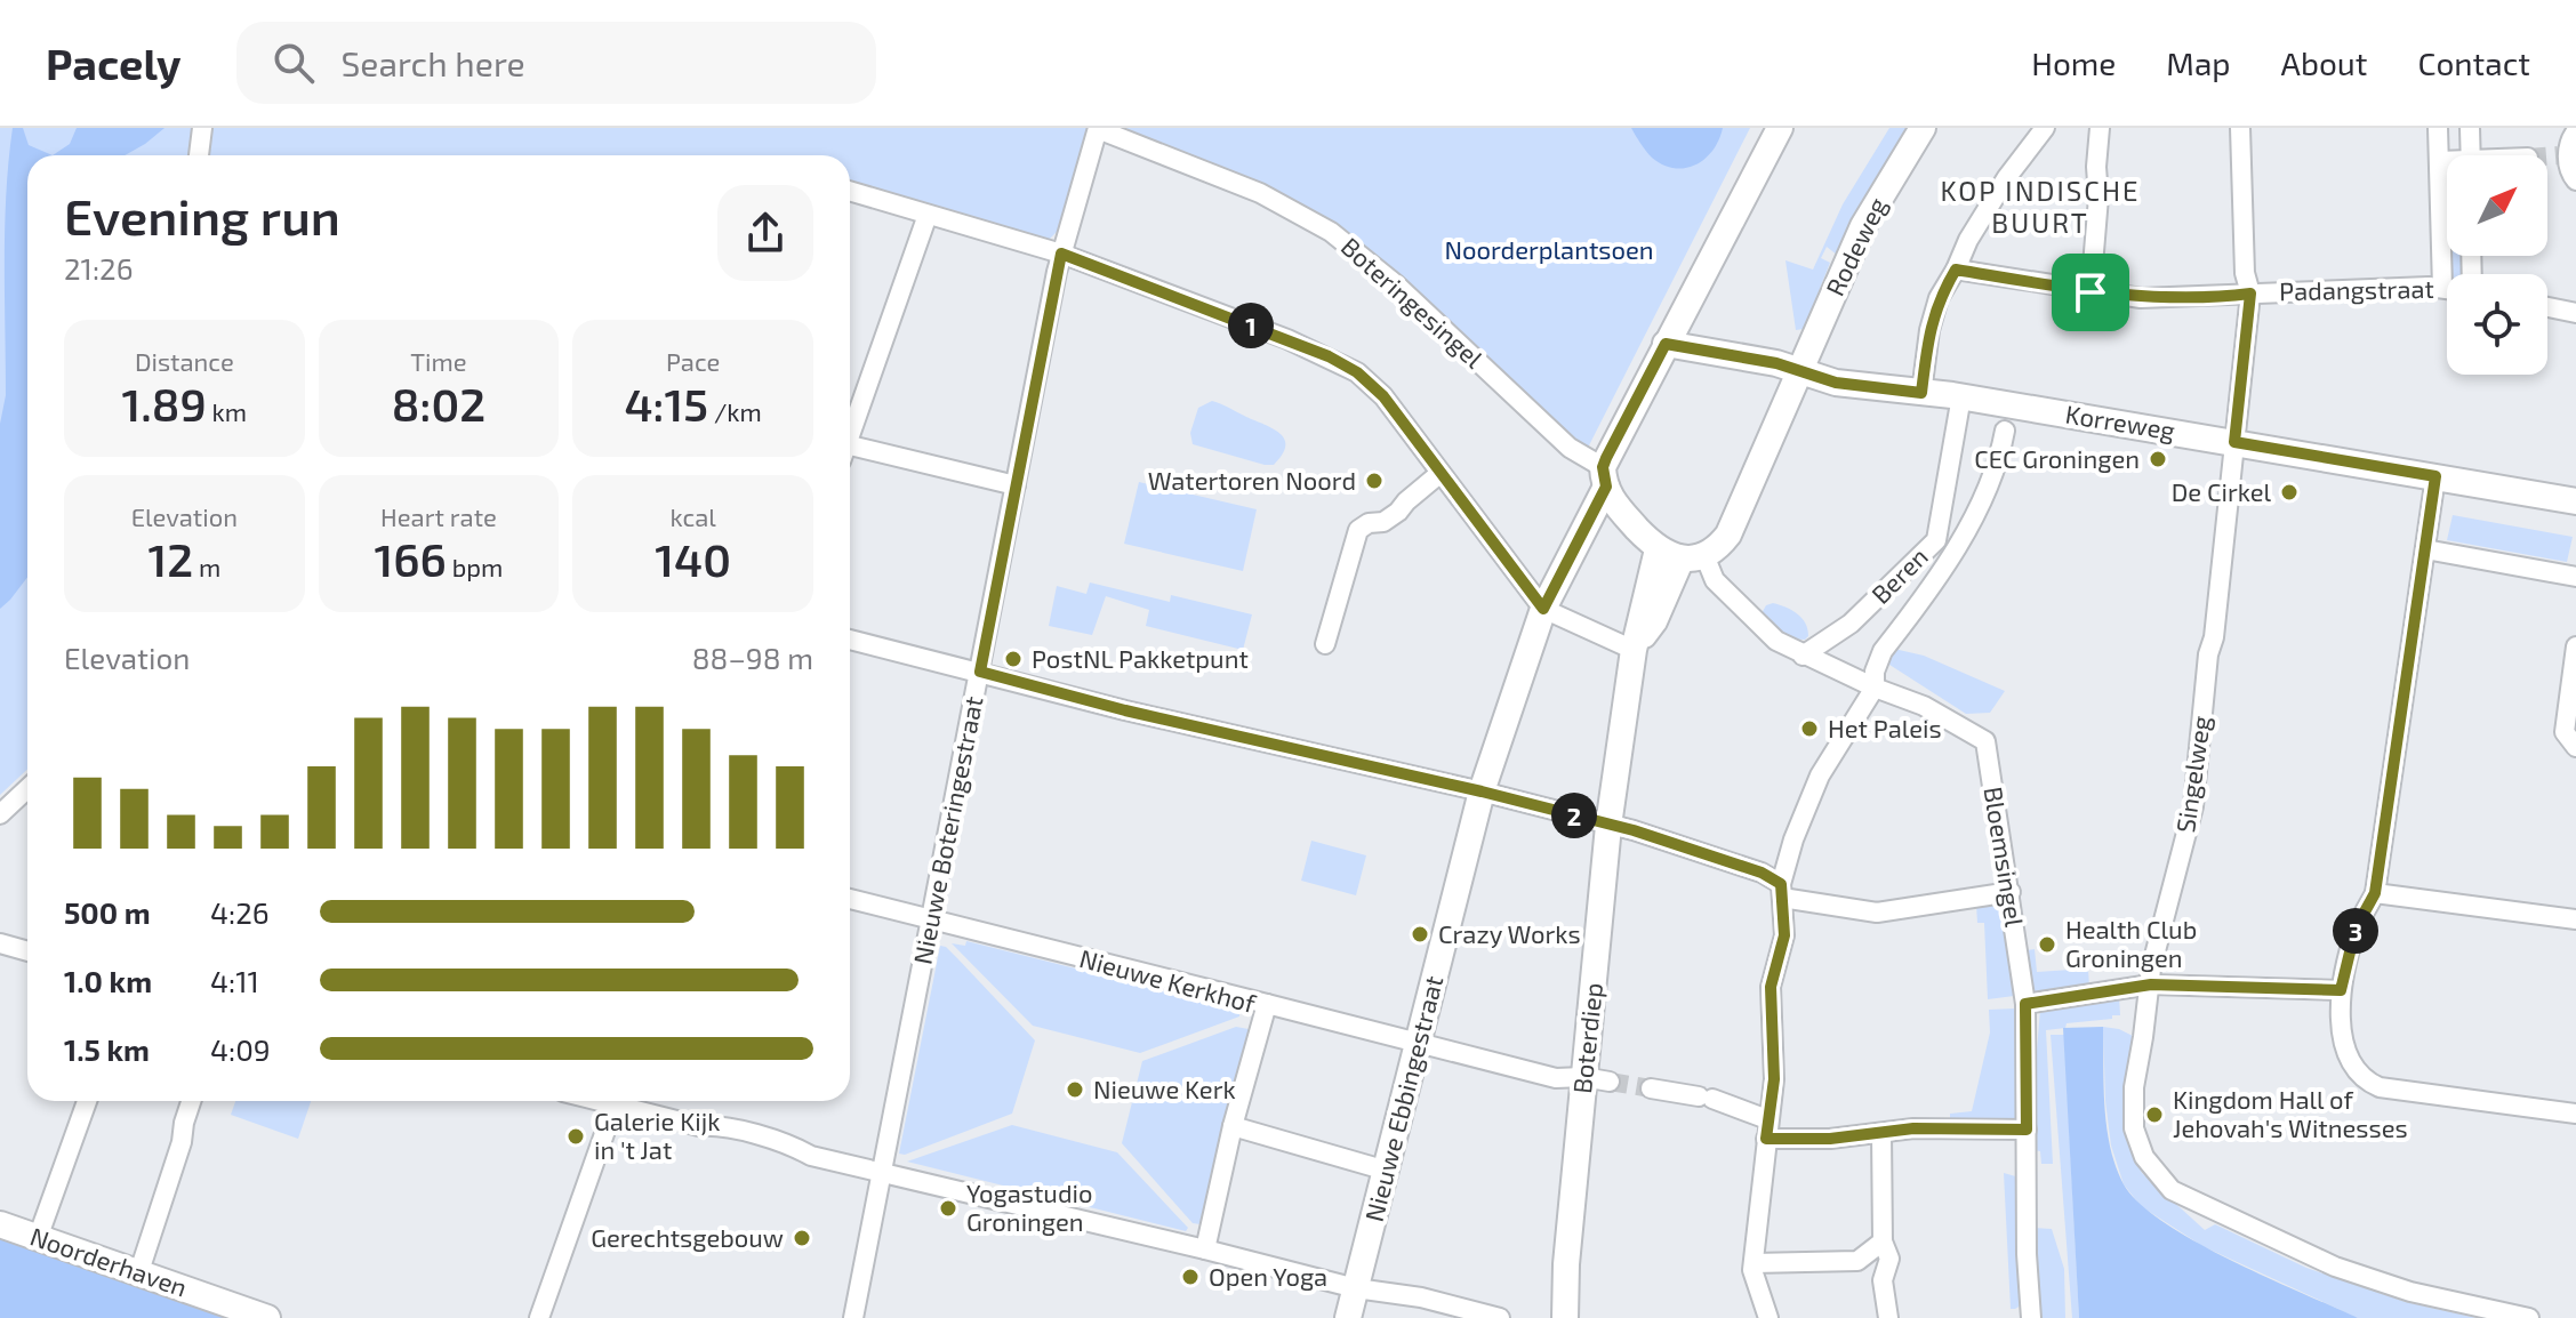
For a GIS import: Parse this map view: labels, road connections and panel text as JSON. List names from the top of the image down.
{
  "streets": {
    "street": [
      "Rodeweg",
      "Padangstraat",
      "Boteringesingel",
      "Korreweg",
      "Beren",
      "Singelweg",
      "Nieuwe Boteringestraat",
      "Bloemsingel",
      "Nieuwe Kerkhof",
      "Boterdiep",
      "Nieuwe Ebbingestraat",
      "Noorderhaven"
    ]
  },
  "crossings": [
    ["Rodeweg", "Korreweg"],
    ["Rodeweg", "Boterdiep"],
    ["Padangstraat", "Singelweg"],
    ["Boteringesingel", "Nieuwe Boteringestraat"],
    ["Boteringesingel", "Bloemsingel"],
    ["Boteringesingel", "Boterdiep"],
    ["Boteringesingel", "Nieuwe Ebbingestraat"],
    ["Korreweg", "Beren"],
    ["Korreweg", "Singelweg"],
    ["Korreweg", "Boterdiep"],
    ["Korreweg", "Nieuwe Ebbingestraat"],
    ["Beren", "Bloemsingel"],
    ["Nieuwe Boteringestraat", "Nieuwe Kerkhof"],
    ["Bloemsingel", "Boterdiep"]
  ],
  "districts": ["KOP INDISCHE BUURT"],
  "parks": ["Noorderplantsoen"],
  "places": [
    "CEC Groningen",
    "Watertoren Noord",
    "De Cirkel",
    "PostNL Pakketpunt",
    "Het Paleis",
    "Crazy Works",
    "Health Club Groningen",
    "Nieuwe Kerk",
    "Kingdom Hall of Jehovah's Witnesses",
    "Galerie Kijk in 't Jat",
    "Yogastudio Groningen",
    "Gerechtsgebouw",
    "Open Yoga"
  ],
  "north": "top right",
  "page": {
    "header": "Pacely",
    "search": "Search here",
    "nav": [
      "Home",
      "Map",
      "About",
      "Contact"
    ],
    "heading": ["Evening run", "21:26"],
    "pins": ["1", "2", "3"],
    "stats": [
      ["Distance", "1.89 km"],
      ["Time", "8:02"],
      ["Pace", "4:15 /km"],
      ["Elevation", "12 m"],
      ["Heart rate", "166 bpm"],
      ["kcal", "140"]
    ],
    "chart": ["Elevation", "88–98 m"],
    "list": [
      {
        "name": "500 m",
        "note": "4:26"
      },
      {
        "name": "1.0 km",
        "note": "4:11"
      },
      {
        "name": "1.5 km",
        "note": "4:09"
      }
    ]
  }
}
